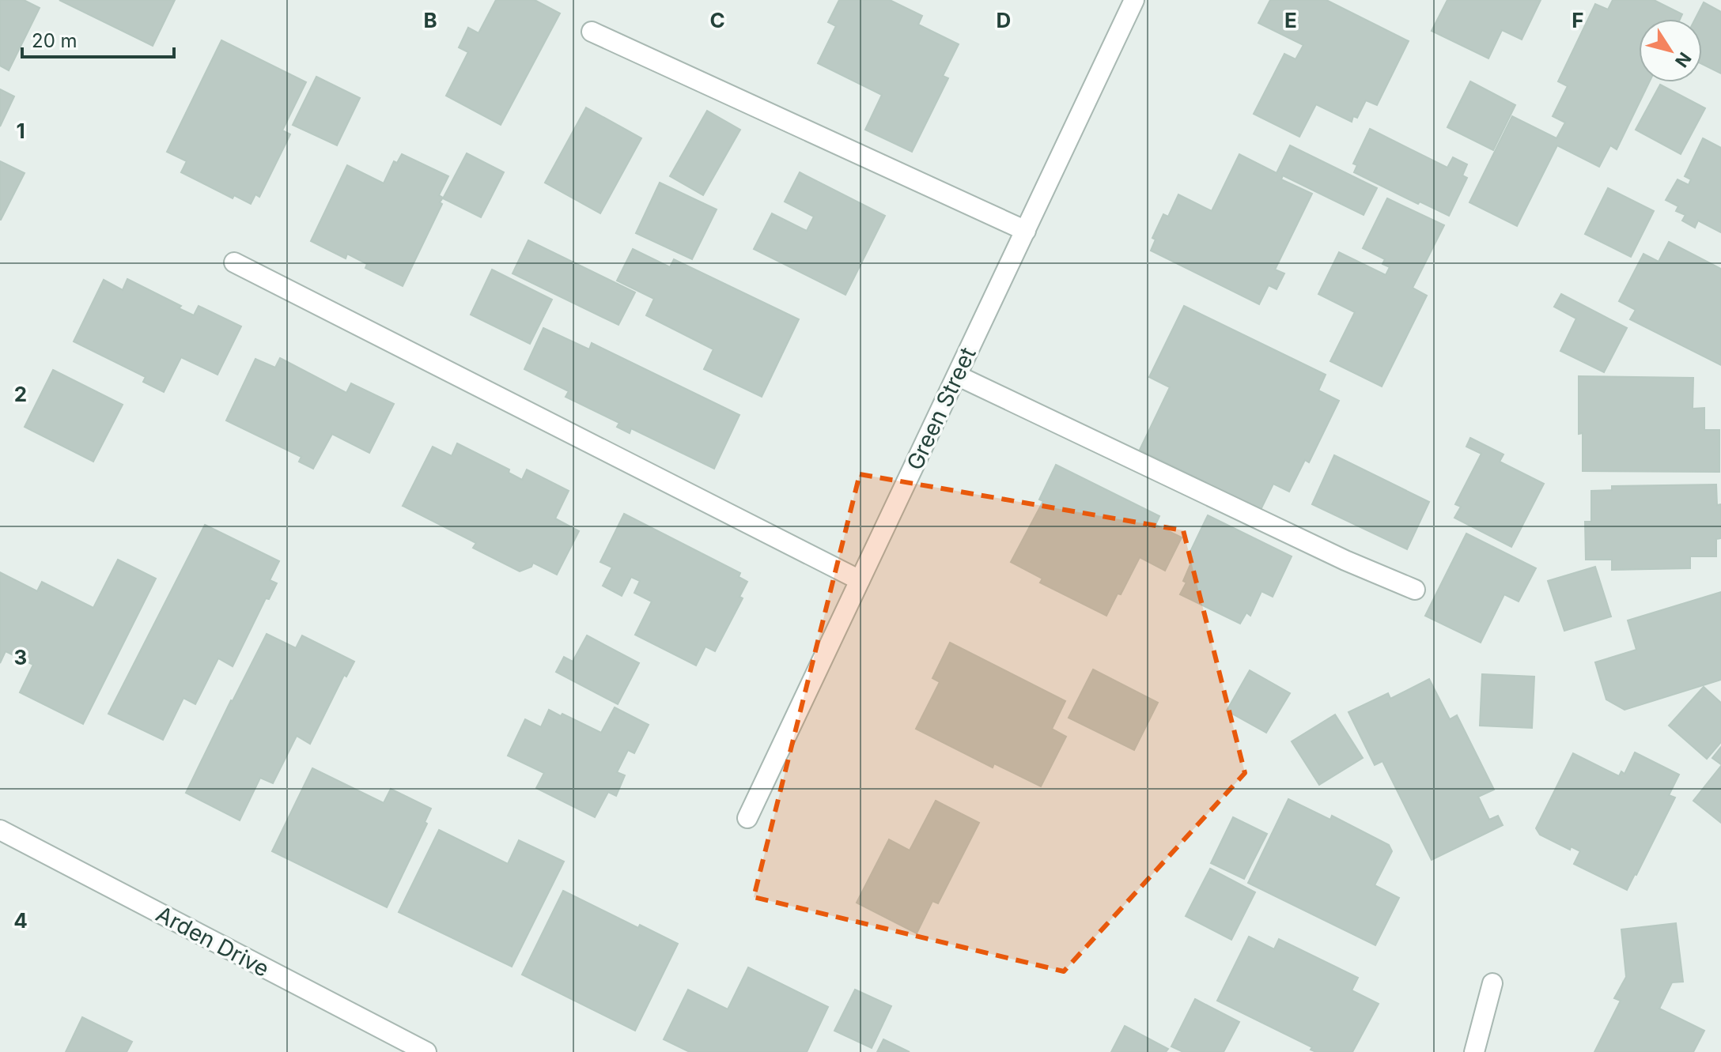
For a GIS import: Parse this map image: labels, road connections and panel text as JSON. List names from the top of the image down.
{
  "streets": {
    "street": ["Green Street", "Arden Drive"]
  },
  "scale_bar": "20 m",
  "north": "bottom right",
  "grid": {
    "columns": [
      "B",
      "C",
      "D",
      "E",
      "F"
    ],
    "rows": [
      "1",
      "2",
      "3",
      "4"
    ]
  }
}
